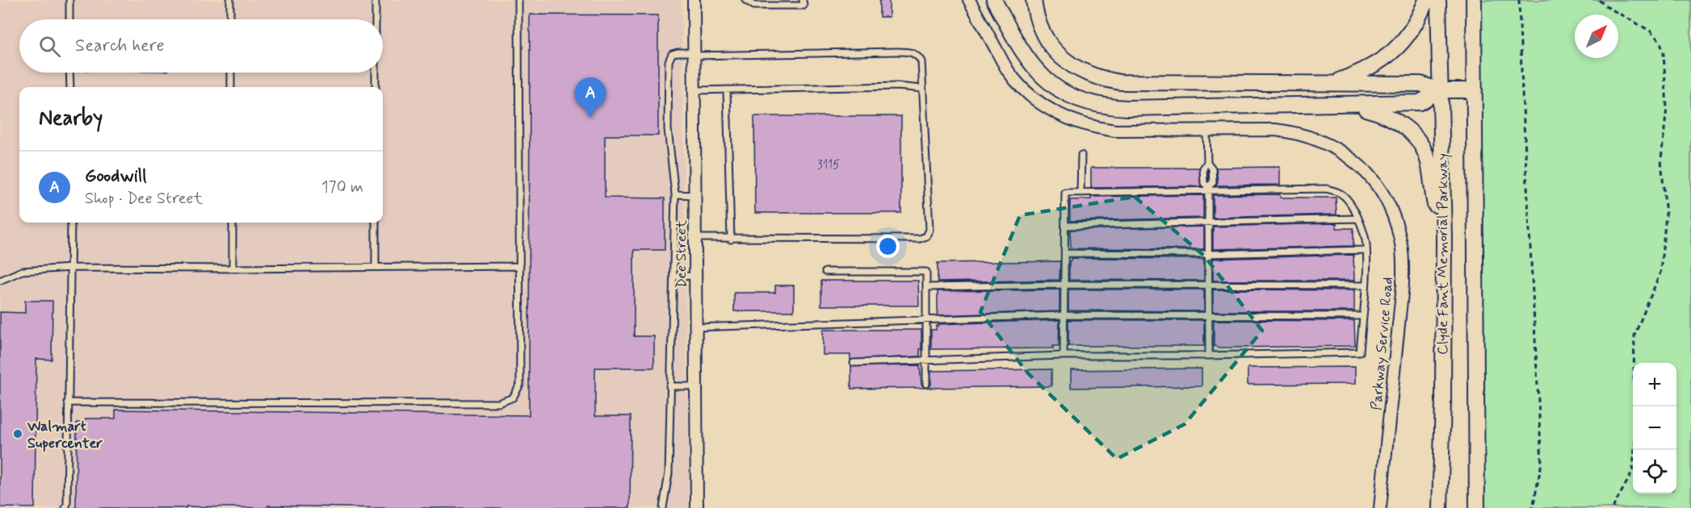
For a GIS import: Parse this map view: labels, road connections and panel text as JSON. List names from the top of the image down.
{
  "streets": {
    "main road": ["Clyde Fant Memorial Parkway"],
    "street": ["Dee Street", "Parkway Service Road"]
  },
  "places": ["Walmart Supercenter"],
  "house_numbers": ["3115"],
  "north": "top right",
  "page": {
    "search": "Search here",
    "pins": "A",
    "heading": "Nearby",
    "list": [
      {
        "mark": "A",
        "name": "Goodwill",
        "note": "Shop · Dee Street",
        "value": "170 m"
      }
    ],
    "map_buttons": ["+", "−"]
  }
}
